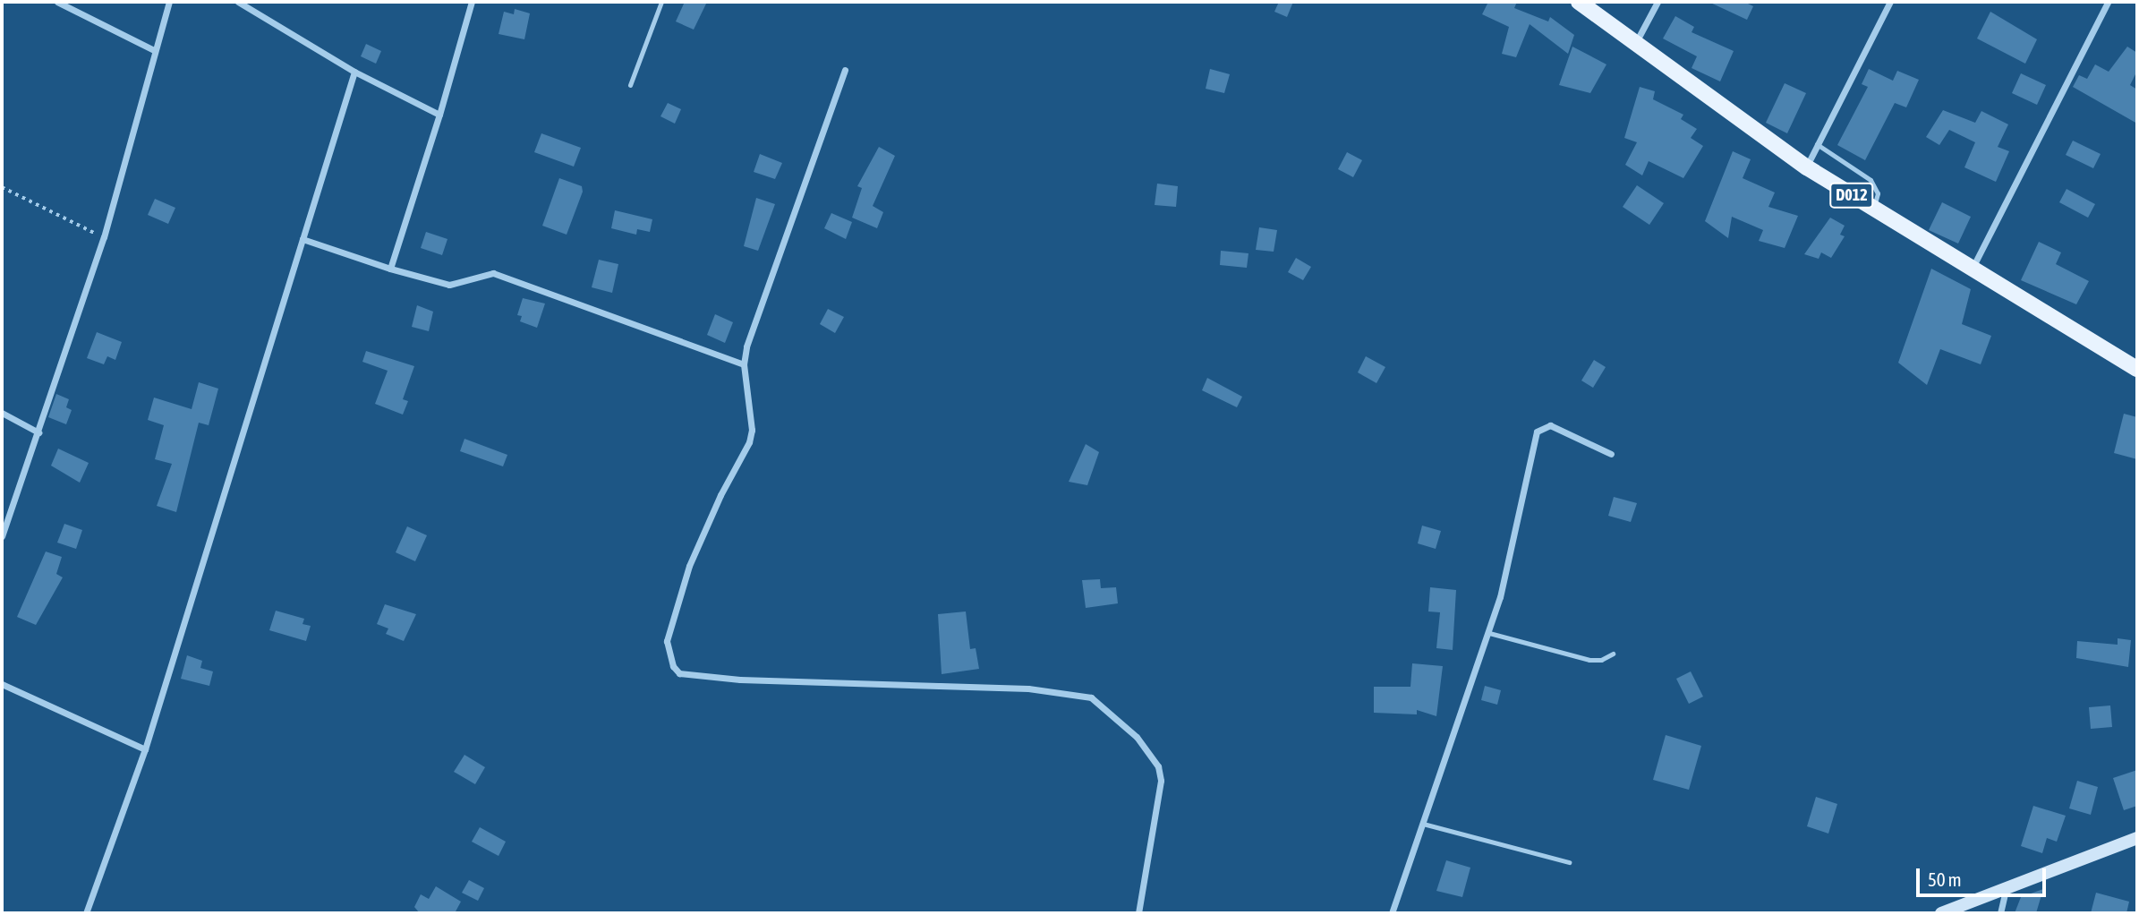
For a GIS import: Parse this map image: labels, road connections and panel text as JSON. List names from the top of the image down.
{
  "streets": {
    "main road": ["D012"]
  },
  "scale_bar": "50 m"
}
